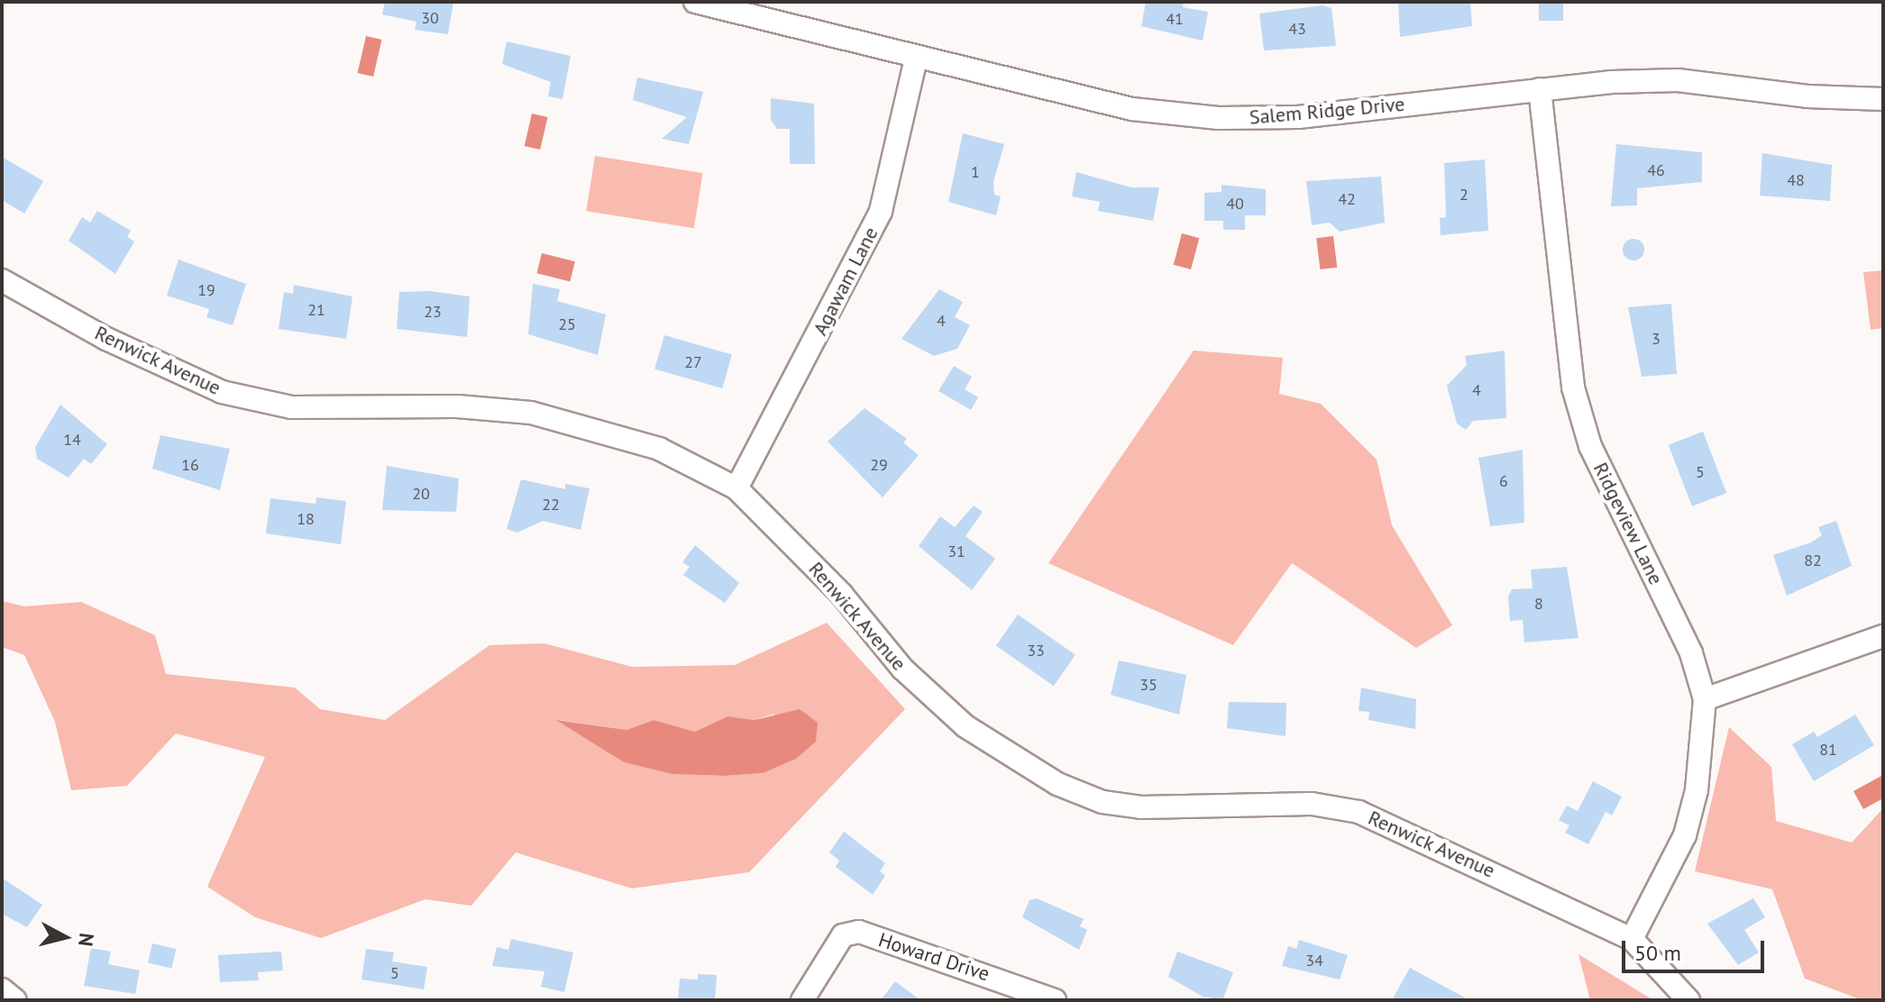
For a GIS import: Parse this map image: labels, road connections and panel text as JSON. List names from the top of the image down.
{
  "streets": {
    "street": [
      "Salem Ridge Drive",
      "Agawam Lane",
      "Renwick Avenue",
      "Ridgeview Lane",
      "Howard Drive"
    ]
  },
  "crossings": [
    ["Salem Ridge Drive", "Agawam Lane"],
    ["Salem Ridge Drive", "Ridgeview Lane"],
    ["Agawam Lane", "Renwick Avenue"],
    ["Renwick Avenue", "Ridgeview Lane"]
  ],
  "house_numbers": [
    "30",
    "41",
    "43",
    "46",
    "1",
    "48",
    "2",
    "42",
    "40",
    "19",
    "21",
    "23",
    "4",
    "25",
    "3",
    "27",
    "4",
    "14",
    "16",
    "29",
    "5",
    "6",
    "20",
    "22",
    "18",
    "31",
    "82",
    "8",
    "33",
    "35",
    "81",
    "34",
    "5"
  ],
  "scale_bar": "50 m",
  "north": "right"
}
